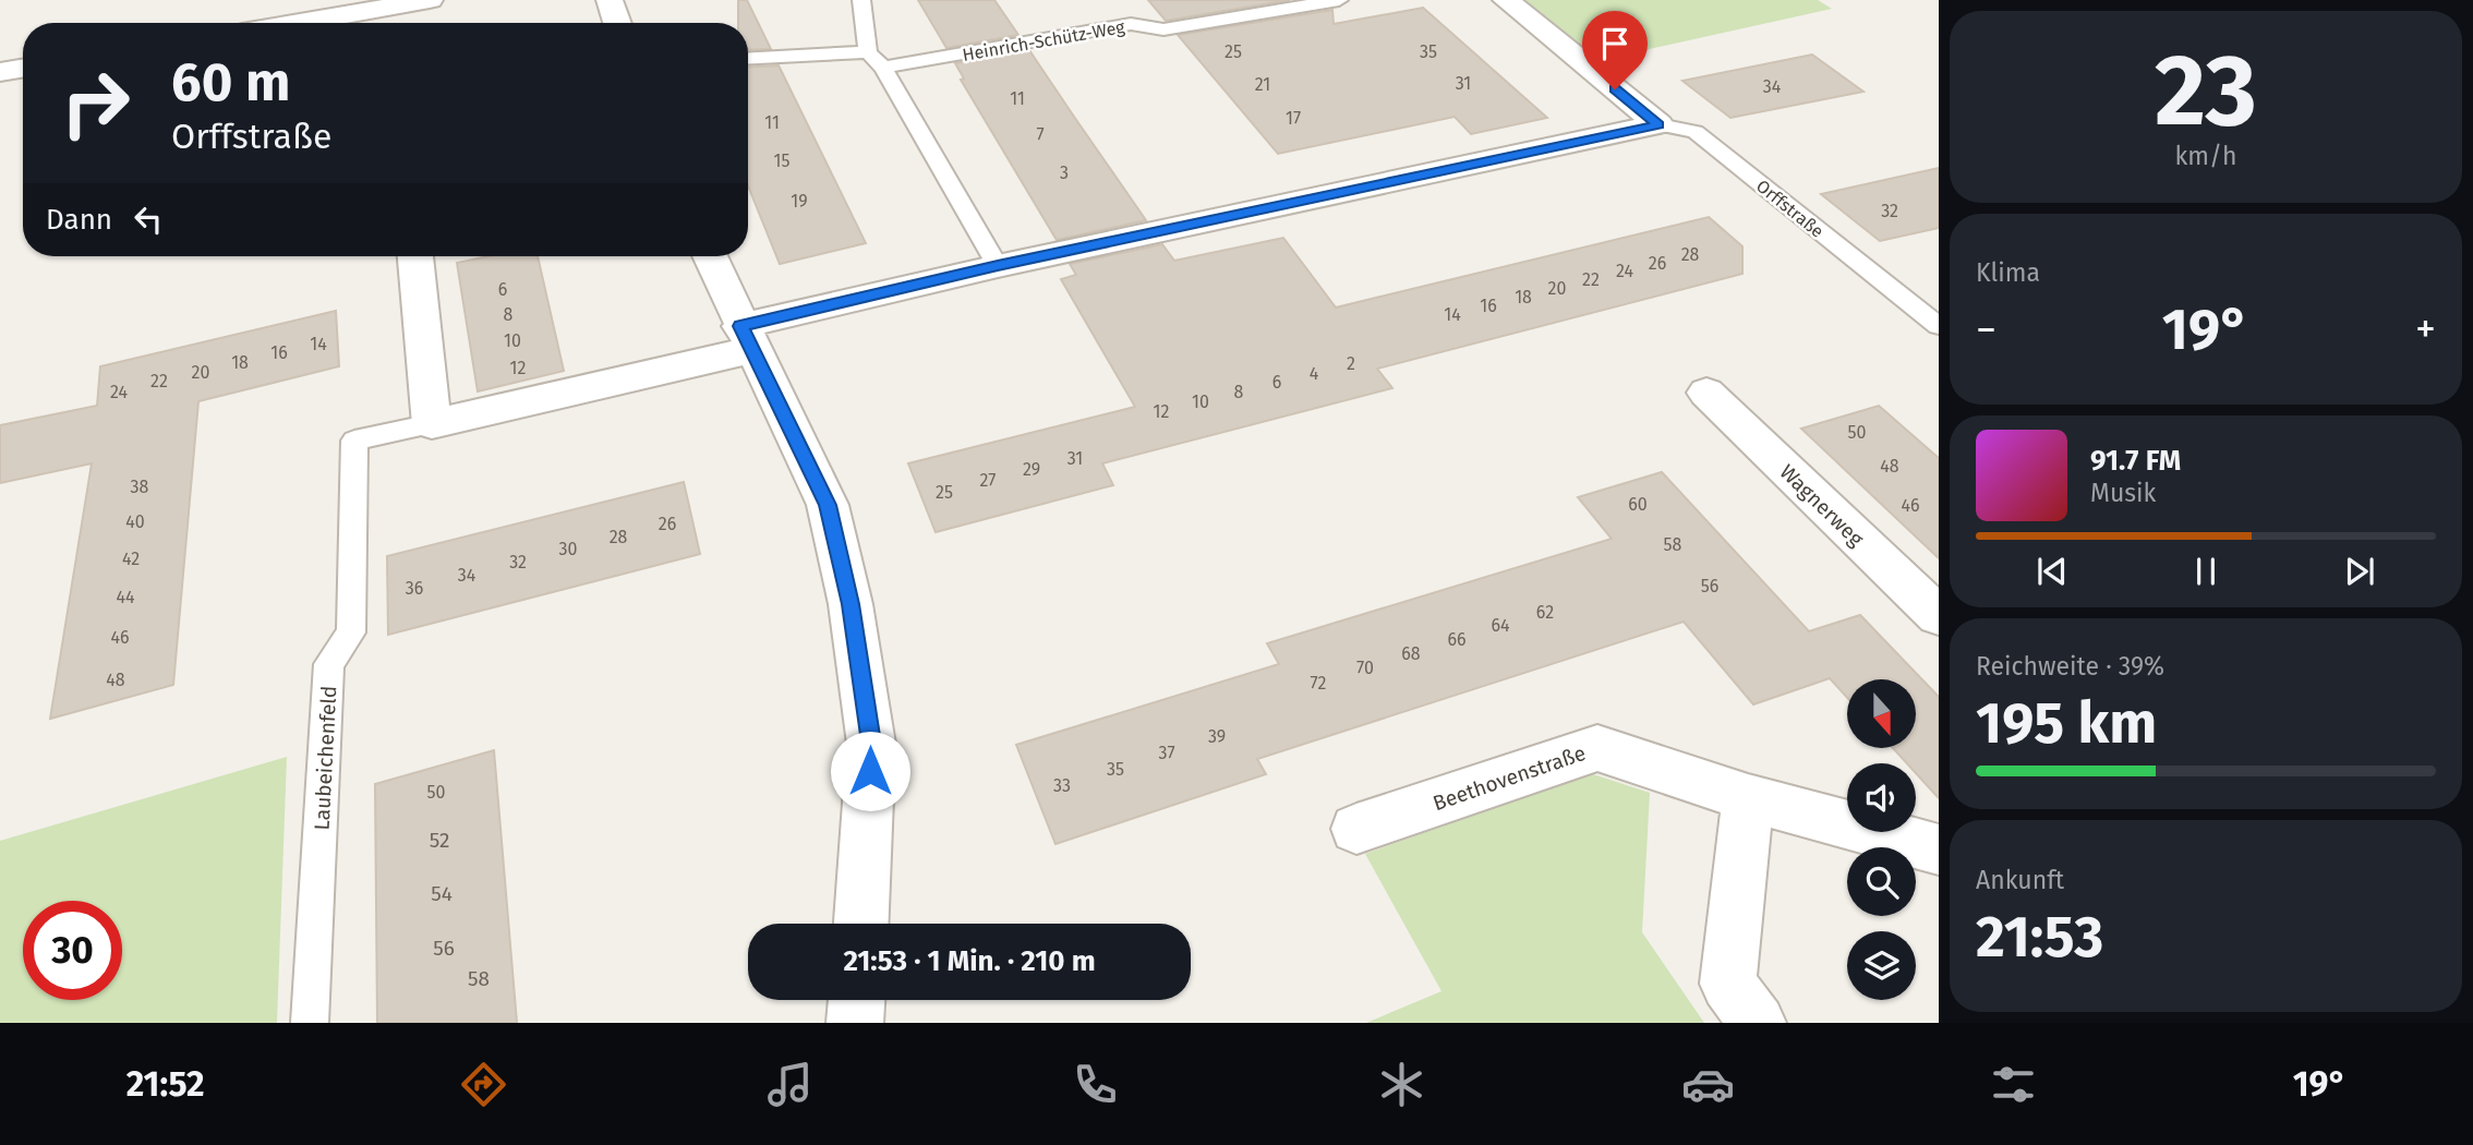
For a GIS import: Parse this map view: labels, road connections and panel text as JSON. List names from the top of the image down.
{
  "streets": {
    "street": [
      "Orffstraße",
      "Wagnerweg",
      "Laubeichenfeld",
      "Beethovenstraße"
    ],
    "lane": ["Heinrich-Schütz-Weg"]
  },
  "crossings": [
    ["Orffstraße", "Laubeichenfeld"]
  ],
  "house_numbers": [
    "25",
    "35",
    "31",
    "21",
    "34",
    "11",
    "17",
    "11",
    "7",
    "15",
    "3",
    "19",
    "32",
    "28",
    "26",
    "24",
    "22",
    "20",
    "6",
    "18",
    "16",
    "8",
    "14",
    "10",
    "14",
    "16",
    "18",
    "2",
    "12",
    "20",
    "4",
    "22",
    "6",
    "24",
    "8",
    "10",
    "12",
    "50",
    "31",
    "48",
    "29",
    "27",
    "38",
    "25",
    "60",
    "46",
    "40",
    "26",
    "28",
    "58",
    "30",
    "42",
    "32",
    "34",
    "56",
    "36",
    "44",
    "62",
    "64",
    "46",
    "66",
    "68",
    "70",
    "48",
    "72",
    "39",
    "37",
    "35",
    "33",
    "50",
    "52",
    "54",
    "56",
    "58"
  ],
  "north": "bottom",
  "page": {
    "tile": [
      ["23", "km/h"],
      "Klima",
      ["Reichweite · 39%", "195 km"],
      ["Ankunft", "21:53"]
    ],
    "turn": ["60 m", "Orffstraße"],
    "then": "Dann",
    "heat": ["−", "19°", "+"],
    "song": ["91.7 FM", "Musik"],
    "limit": "30",
    "trip": "21:53 · 1 Min. · 210 m",
    "tabs": ["21:52", "19°"]
  }
}
